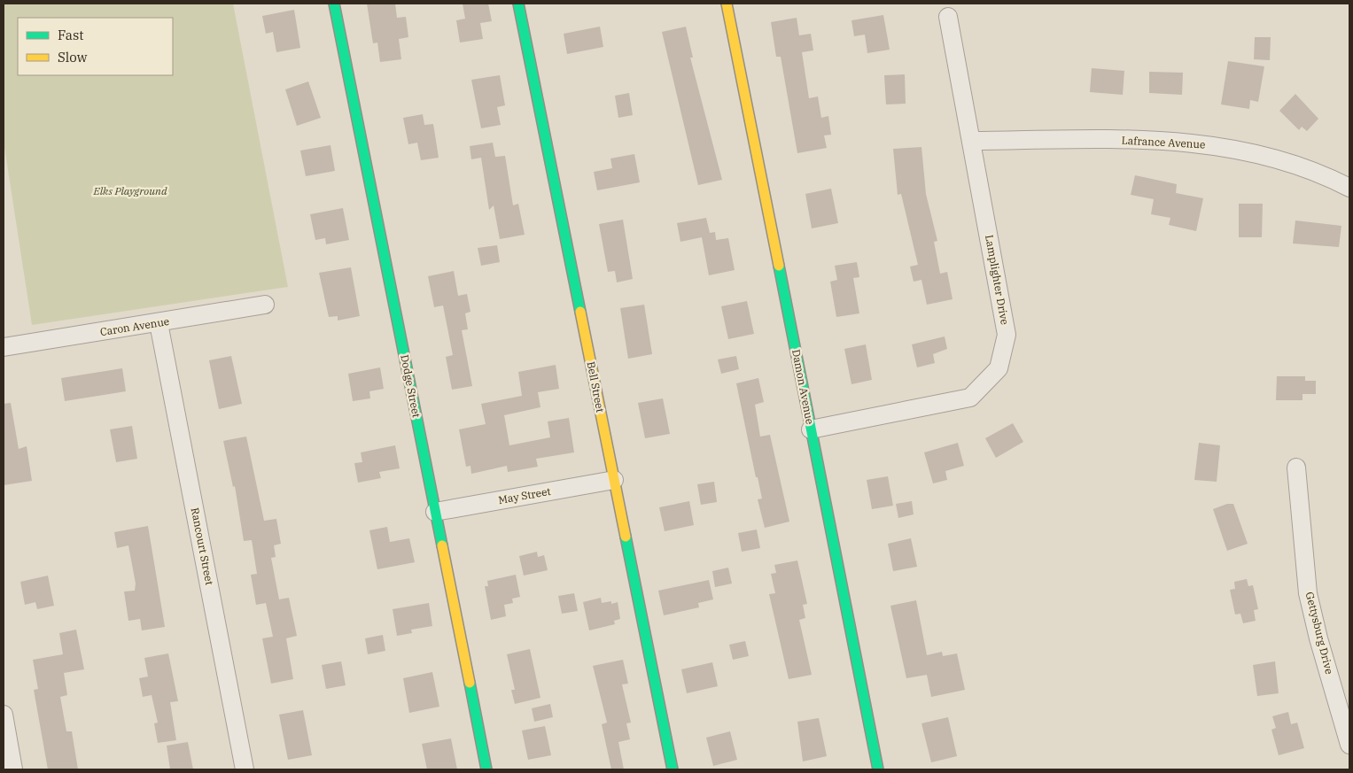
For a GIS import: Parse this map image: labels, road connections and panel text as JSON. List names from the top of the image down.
{
  "streets": {
    "street": [
      "Lafrance Avenue",
      "Lamplighter Drive",
      "Caron Avenue",
      "Dodge Street",
      "Bell Street",
      "Damon Avenue",
      "May Street",
      "Rancourt Street",
      "Gettysburg Drive"
    ]
  },
  "crossings": [
    ["Lafrance Avenue", "Lamplighter Drive"],
    ["Lamplighter Drive", "Damon Avenue"],
    ["Caron Avenue", "Rancourt Street"],
    ["Dodge Street", "May Street"],
    ["Bell Street", "May Street"]
  ],
  "parks": ["Elks Playground"],
  "legend": ["Fast", "Slow"]
}
